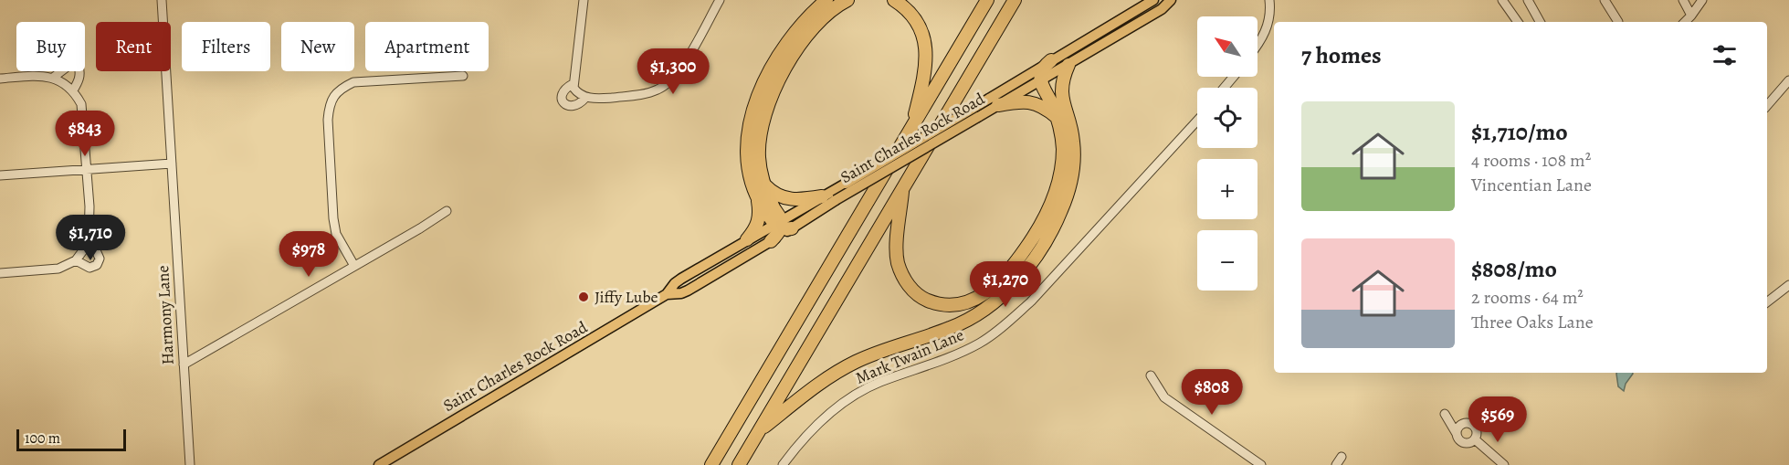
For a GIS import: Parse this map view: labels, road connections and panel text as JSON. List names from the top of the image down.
{
  "streets": {
    "main road": ["Saint Charles Rock Road"],
    "street": ["Harmony Lane", "Mark Twain Lane"]
  },
  "places": ["Jiffy Lube"],
  "scale_bar": "100 m",
  "north": "top left",
  "page": {
    "map_buttons": ["+", "−"],
    "chip": [
      "Buy",
      "Rent",
      "Filters",
      "New",
      "Apartment"
    ],
    "heading": "7 homes",
    "price": [
      "$1,300",
      "$843",
      "$1,710",
      "$978",
      "$1,270",
      "$808",
      "$569"
    ],
    "list": [
      {
        "name": "$1,710/mo",
        "note": "4 rooms · 108 m² · Vincentian Lane"
      },
      {
        "name": "$808/mo",
        "note": "2 rooms · 64 m² · Three Oaks Lane"
      }
    ],
    "scale": "100 m"
  }
}
